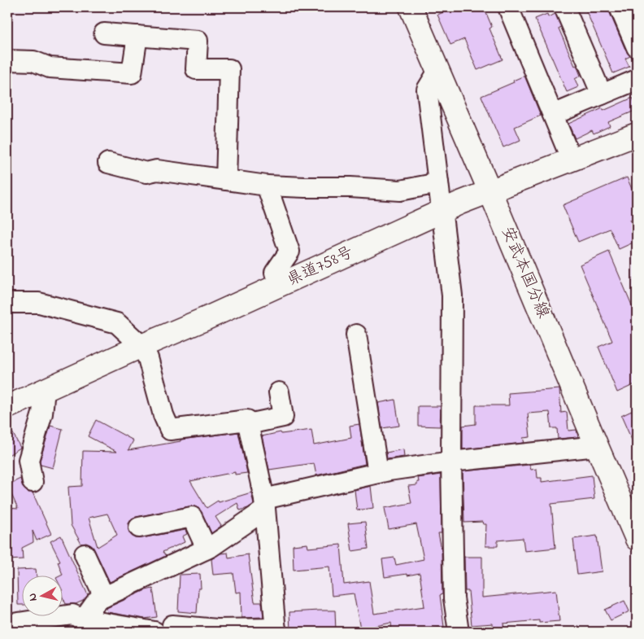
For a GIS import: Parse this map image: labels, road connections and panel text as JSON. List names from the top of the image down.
{
  "streets": {
    "main road": ["県道758号", "安武本国分線"]
  },
  "crossings": [
    ["県道758号", "安武本国分線"]
  ],
  "north": "left"
}
